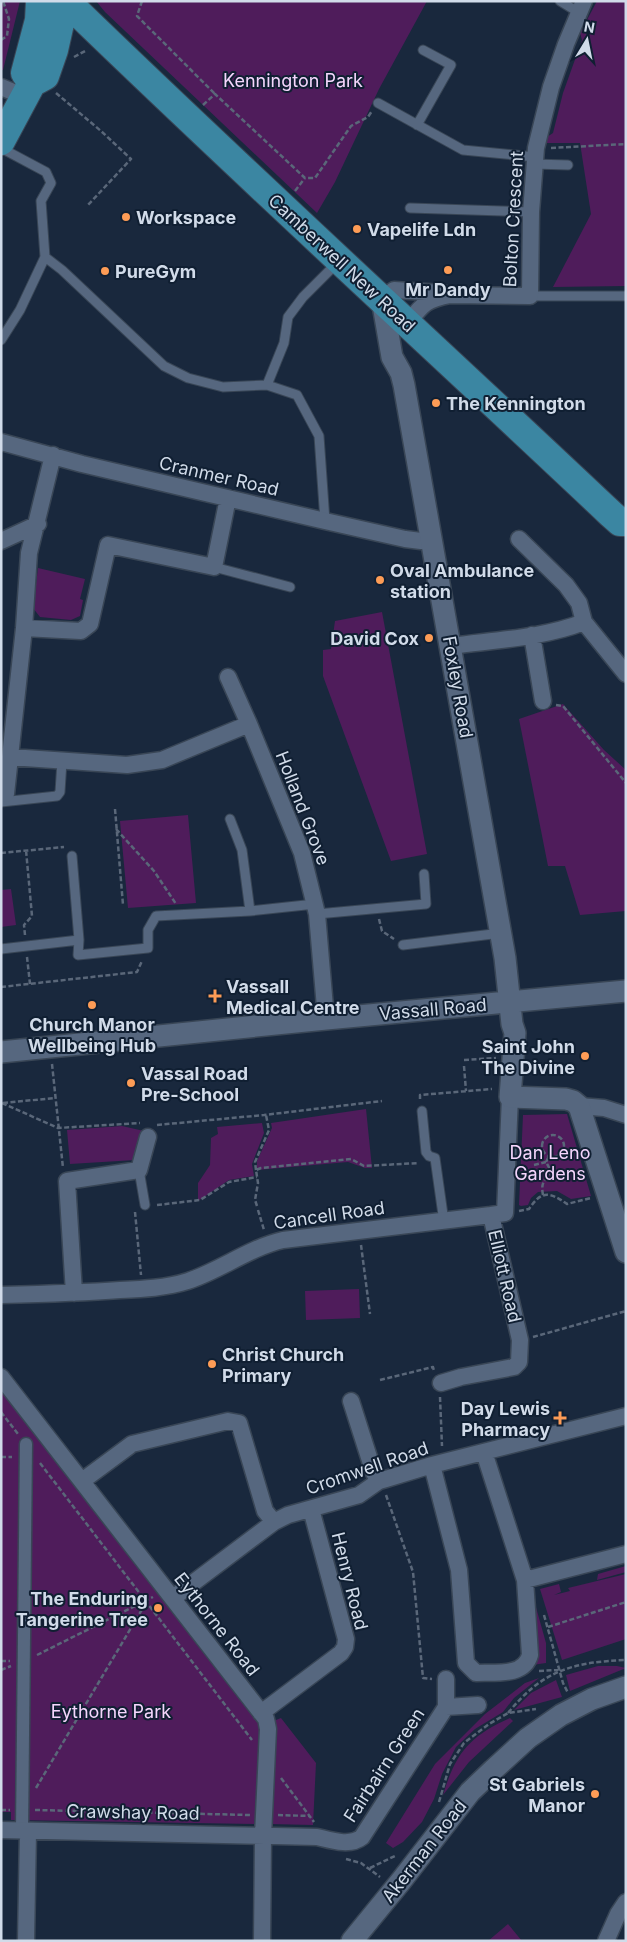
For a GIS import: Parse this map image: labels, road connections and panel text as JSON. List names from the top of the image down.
{
  "streets": {
    "highway": ["Camberwell New Road"],
    "street": [
      "Bolton Crescent",
      "Cranmer Road",
      "Foxley Road",
      "Holland Grove",
      "Vassall Road",
      "Cancell Road",
      "Elliott Road",
      "Cromwell Road",
      "Henry Road",
      "Eythorne Road",
      "Fairbairn Green",
      "Crawshay Road",
      "Akerman Road"
    ]
  },
  "crossings": [
    ["Bolton Crescent", "Camberwell New Road"],
    ["Bolton Crescent", "Foxley Road"],
    ["Camberwell New Road", "Foxley Road"],
    ["Cranmer Road", "Foxley Road"],
    ["Foxley Road", "Vassall Road"],
    ["Foxley Road", "Elliott Road"],
    ["Holland Grove", "Vassall Road"],
    ["Vassall Road", "Elliott Road"],
    ["Cancell Road", "Elliott Road"],
    ["Cromwell Road", "Henry Road"],
    ["Cromwell Road", "Eythorne Road"],
    ["Henry Road", "Eythorne Road"],
    ["Eythorne Road", "Fairbairn Green"],
    ["Eythorne Road", "Crawshay Road"],
    ["Fairbairn Green", "Crawshay Road"]
  ],
  "parks": ["Kennington Park", "Dan Leno Gardens", "Eythorne Park"],
  "places": {
    "other": [
      "Workspace",
      "Vapelife Ldn",
      "Mr Dandy",
      "PureGym",
      "The Kennington",
      "Oval Ambulance station",
      "David Cox",
      "Church Manor Wellbeing Hub",
      "Saint John The Divine",
      "Vassal Road Pre-School",
      "Christ Church Primary",
      "The Enduring Tangerine Tree",
      "St Gabriels Manor"
    ],
    "health": ["Vassall Medical Centre", "Day Lewis Pharmacy"]
  },
  "north": "top"
}
